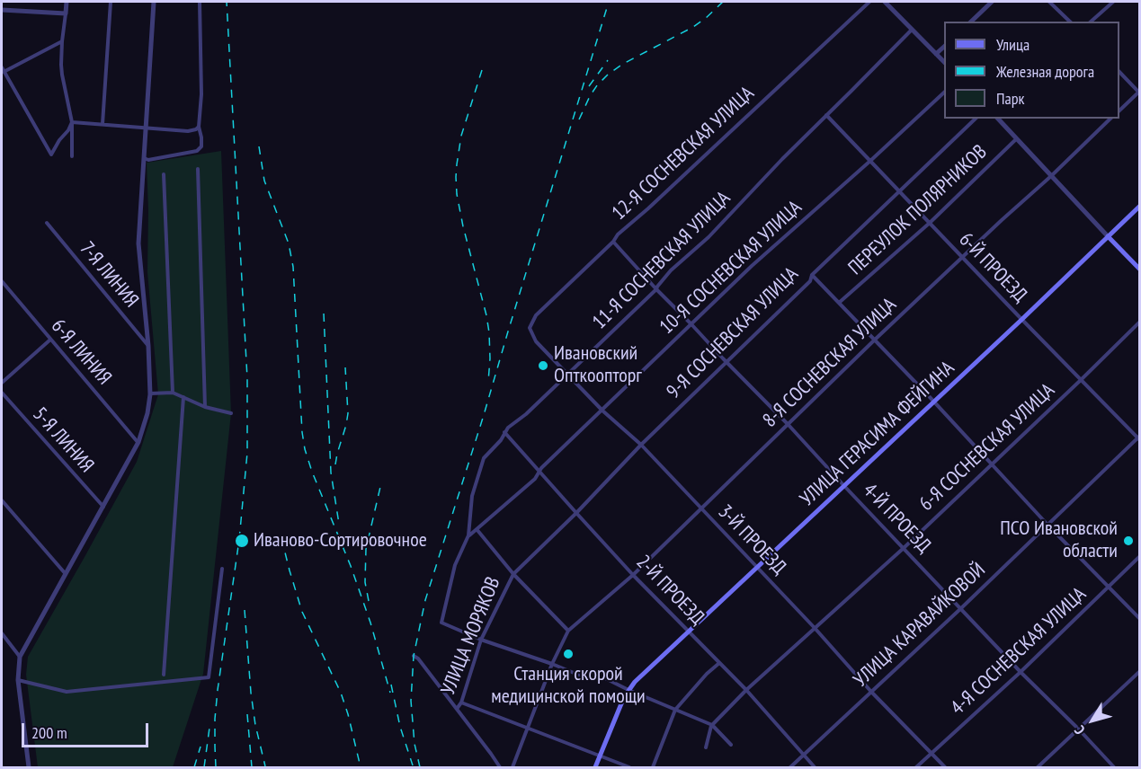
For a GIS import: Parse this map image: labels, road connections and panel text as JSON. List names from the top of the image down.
{
  "streets": {
    "main road": ["УЛИЦА ГЕРАСИМА ФЕЙГИНА"],
    "street": [
      "12-Я СОСНЕВСКАЯ УЛИЦА",
      "ПЕРЕУЛОК ПОЛЯРНИКОВ",
      "11-Я СОСНЕВСКАЯ УЛИЦА",
      "10-Я СОСНЕВСКАЯ УЛИЦА",
      "6-Й ПРОЕЗД",
      "7-Я ЛИНИЯ",
      "9-Я СОСНЕВСКАЯ УЛИЦА",
      "6-Я ЛИНИЯ",
      "8-Я СОСНЕВСКАЯ УЛИЦА",
      "5-Я ЛИНИЯ",
      "6-Я СОСНЕВСКАЯ УЛИЦА",
      "4-Й ПРОЕЗД",
      "3-Й ПРОЕЗД",
      "2-Й ПРОЕЗД",
      "УЛИЦА КАРАВАЙКОВОЙ",
      "УЛИЦА МОРЯКОВ",
      "4-Я СОСНЕВСКАЯ УЛИЦА"
    ]
  },
  "crossings": [
    ["12-Я СОСНЕВСКАЯ УЛИЦА", "4-Й ПРОЕЗД"],
    ["12-Я СОСНЕВСКАЯ УЛИЦА", "3-Й ПРОЕЗД"],
    ["ПЕРЕУЛОК ПОЛЯРНИКОВ", "6-Й ПРОЕЗД"],
    ["11-Я СОСНЕВСКАЯ УЛИЦА", "10-Я СОСНЕВСКАЯ УЛИЦА"],
    ["11-Я СОСНЕВСКАЯ УЛИЦА", "6-Й ПРОЕЗД"],
    ["11-Я СОСНЕВСКАЯ УЛИЦА", "4-Й ПРОЕЗД"],
    ["11-Я СОСНЕВСКАЯ УЛИЦА", "3-Й ПРОЕЗД"],
    ["11-Я СОСНЕВСКАЯ УЛИЦА", "2-Й ПРОЕЗД"],
    ["11-Я СОСНЕВСКАЯ УЛИЦА", "УЛИЦА МОРЯКОВ"],
    ["10-Я СОСНЕВСКАЯ УЛИЦА", "6-Й ПРОЕЗД"],
    ["10-Я СОСНЕВСКАЯ УЛИЦА", "4-Й ПРОЕЗД"],
    ["10-Я СОСНЕВСКАЯ УЛИЦА", "3-Й ПРОЕЗД"],
    ["10-Я СОСНЕВСКАЯ УЛИЦА", "2-Й ПРОЕЗД"],
    ["6-Й ПРОЕЗД", "9-Я СОСНЕВСКАЯ УЛИЦА"],
    ["6-Й ПРОЕЗД", "8-Я СОСНЕВСКАЯ УЛИЦА"],
    ["6-Й ПРОЕЗД", "УЛИЦА ГЕРАСИМА ФЕЙГИНА"],
    ["6-Й ПРОЕЗД", "6-Я СОСНЕВСКАЯ УЛИЦА"],
    ["6-Й ПРОЕЗД", "УЛИЦА КАРАВАЙКОВОЙ"],
    ["9-Я СОСНЕВСКАЯ УЛИЦА", "4-Й ПРОЕЗД"],
    ["9-Я СОСНЕВСКАЯ УЛИЦА", "3-Й ПРОЕЗД"],
    ["9-Я СОСНЕВСКАЯ УЛИЦА", "2-Й ПРОЕЗД"],
    ["9-Я СОСНЕВСКАЯ УЛИЦА", "УЛИЦА МОРЯКОВ"],
    ["8-Я СОСНЕВСКАЯ УЛИЦА", "4-Й ПРОЕЗД"],
    ["8-Я СОСНЕВСКАЯ УЛИЦА", "3-Й ПРОЕЗД"],
    ["8-Я СОСНЕВСКАЯ УЛИЦА", "2-Й ПРОЕЗД"],
    ["УЛИЦА ГЕРАСИМА ФЕЙГИНА", "4-Й ПРОЕЗД"],
    ["УЛИЦА ГЕРАСИМА ФЕЙГИНА", "3-Й ПРОЕЗД"],
    ["УЛИЦА ГЕРАСИМА ФЕЙГИНА", "2-Й ПРОЕЗД"],
    ["6-Я СОСНЕВСКАЯ УЛИЦА", "4-Й ПРОЕЗД"],
    ["6-Я СОСНЕВСКАЯ УЛИЦА", "3-Й ПРОЕЗД"],
    ["6-Я СОСНЕВСКАЯ УЛИЦА", "2-Й ПРОЕЗД"],
    ["4-Й ПРОЕЗД", "УЛИЦА КАРАВАЙКОВОЙ"],
    ["4-Й ПРОЕЗД", "4-Я СОСНЕВСКАЯ УЛИЦА"],
    ["3-Й ПРОЕЗД", "УЛИЦА КАРАВАЙКОВОЙ"],
    ["3-Й ПРОЕЗД", "4-Я СОСНЕВСКАЯ УЛИЦА"],
    ["2-Й ПРОЕЗД", "УЛИЦА КАРАВАЙКОВОЙ"]
  ],
  "places": [
    "Ивановский Опткоопторг",
    "Иваново-Сортировочное",
    "ПСО Ивановской области",
    "Станция скорой медицинской помощи"
  ],
  "legend": ["Улица", "Железная дорога", "Парк"],
  "scale_bar": "200 m",
  "north": "bottom left"
}
